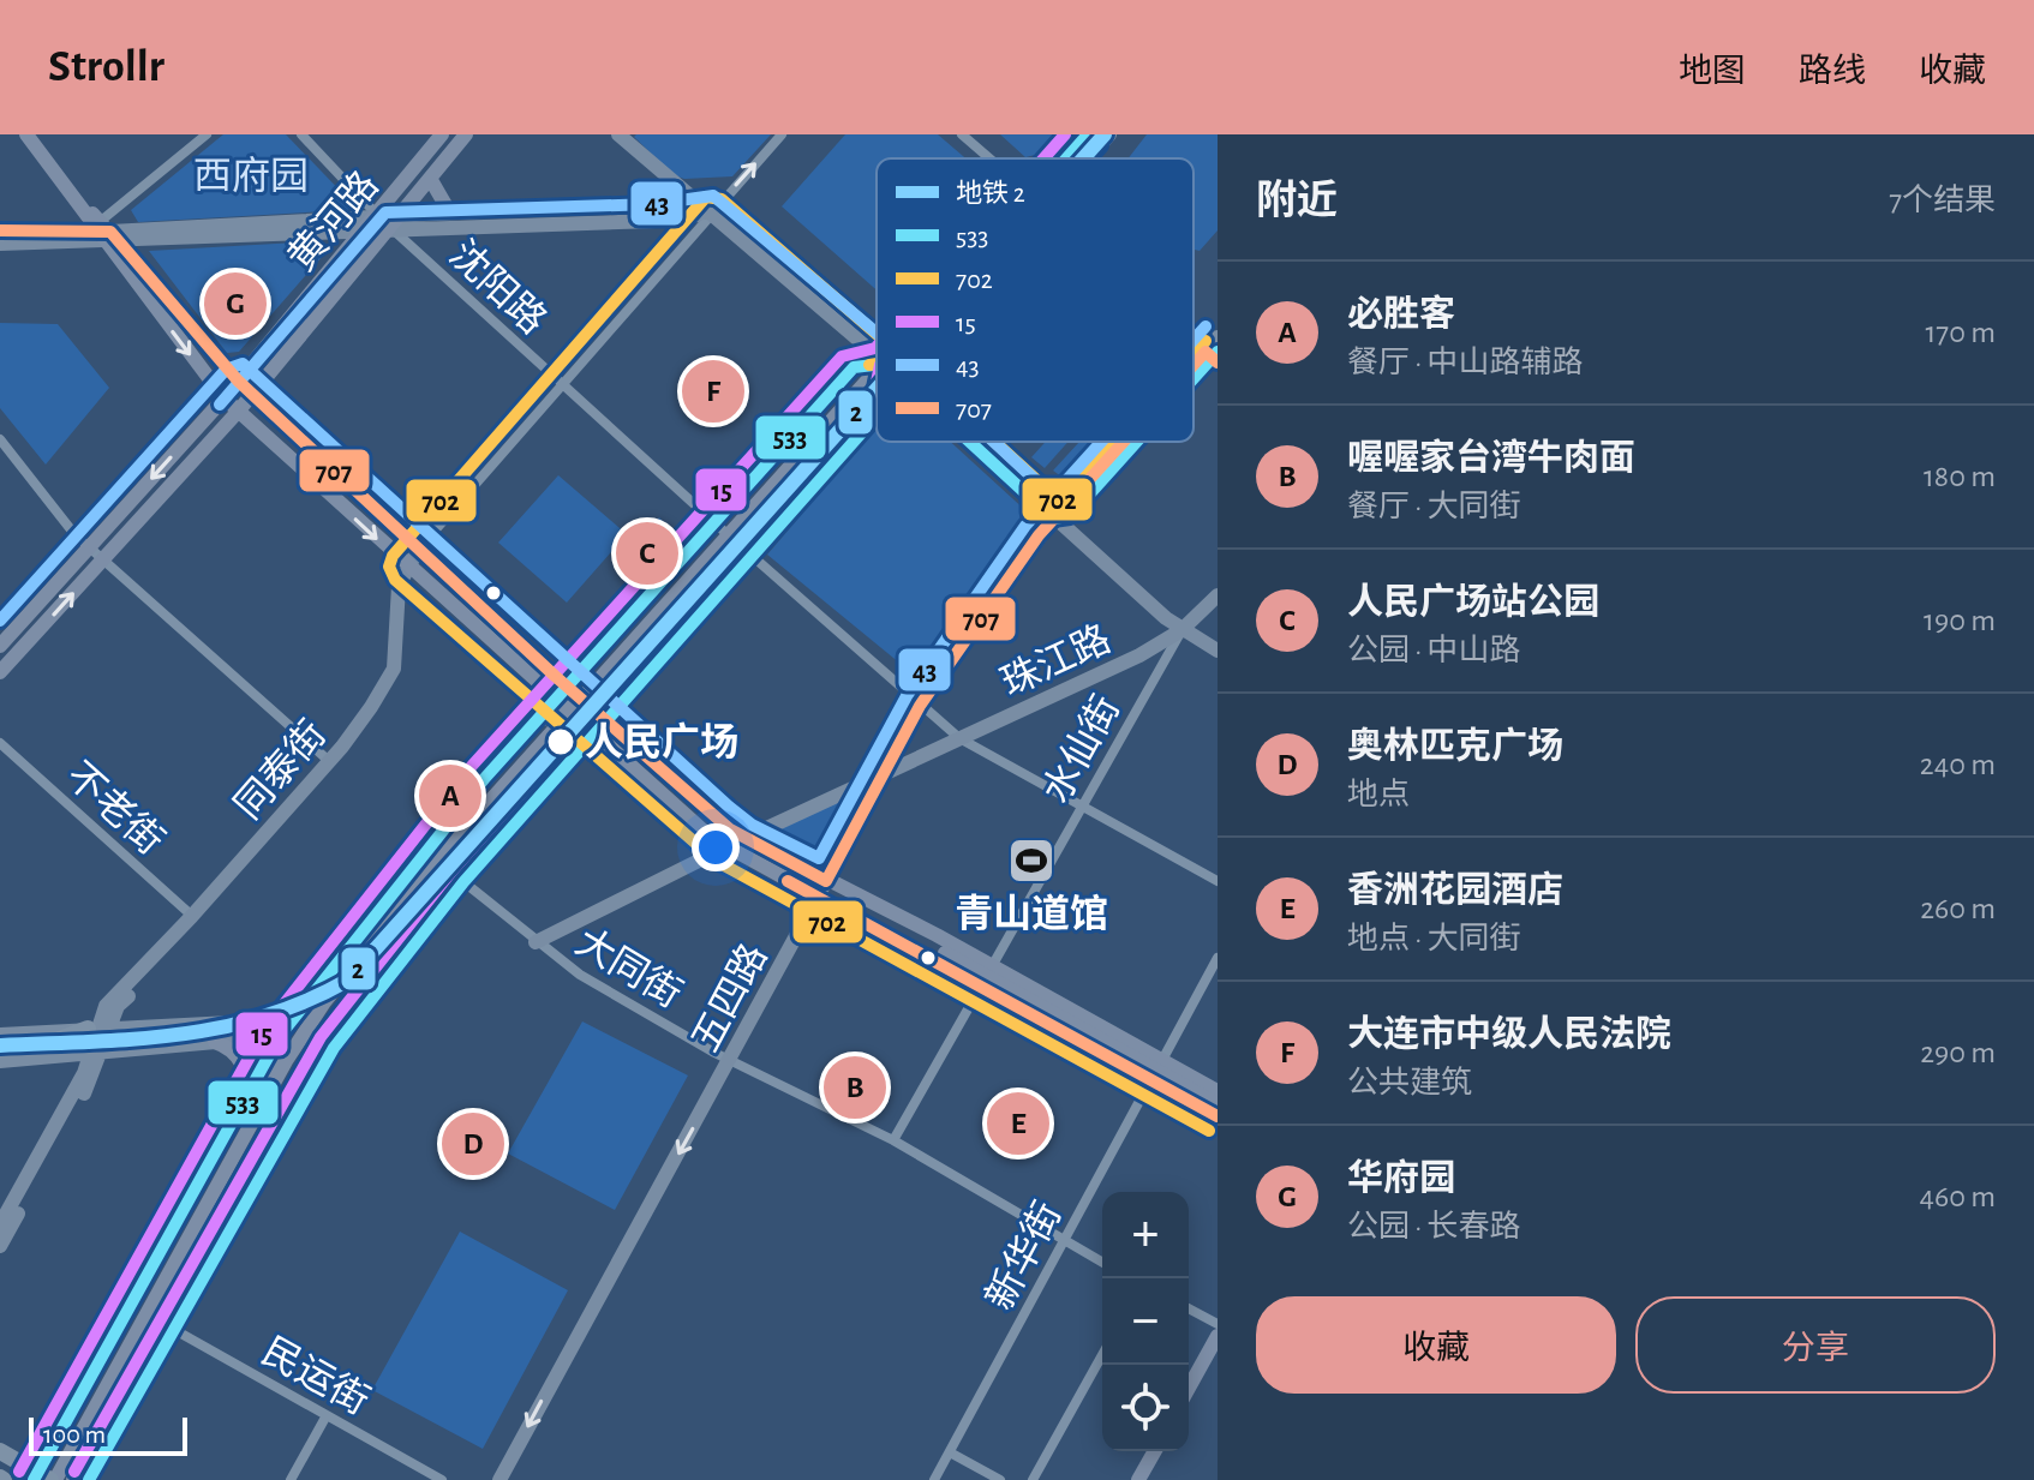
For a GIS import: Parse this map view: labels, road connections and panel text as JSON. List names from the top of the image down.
{
  "streets": {
    "main road": [
      "黄河路",
      "珠江路",
      "水仙街",
      "同泰街",
      "五四路"
    ],
    "street": [
      "沈阳路",
      "不老街",
      "大同街",
      "新华街",
      "民运街"
    ]
  },
  "crossings": [
    ["黄河路", "沈阳路"],
    ["沈阳路", "珠江路"],
    ["沈阳路", "水仙街"],
    ["沈阳路", "五四路"],
    ["珠江路", "水仙街"],
    ["珠江路", "五四路"],
    ["水仙街", "大同街"],
    ["同泰街", "不老街"],
    ["大同街", "五四路"],
    ["大同街", "新华街"]
  ],
  "one_way": ["五四路"],
  "parks": ["西府园"],
  "places": {
    "other": ["人民广场"],
    "sports": ["青山道馆"]
  },
  "lines": [
    "metro line 2",
    "transit line 533",
    "transit line 15",
    "transit line 702",
    "transit line 43",
    "transit line 707"
  ],
  "legend": [
    "地铁 2",
    "533",
    "702",
    "15",
    "43",
    "707"
  ],
  "scale_bar": "100 m",
  "page": {
    "header": "Strollr",
    "nav": ["地图", "路线", "收藏"],
    "heading": ["附近", "7个结果"],
    "list": [
      {
        "mark": "A",
        "name": "必胜客",
        "note": "餐厅 · 中山路辅路",
        "value": "170 m"
      },
      {
        "mark": "B",
        "name": "喔喔家台湾牛肉面",
        "note": "餐厅 · 大同街",
        "value": "180 m"
      },
      {
        "mark": "C",
        "name": "人民广场站公园",
        "note": "公园 · 中山路",
        "value": "190 m"
      },
      {
        "mark": "D",
        "name": "奥林匹克广场",
        "note": "地点",
        "value": "240 m"
      },
      {
        "mark": "E",
        "name": "香洲花园酒店",
        "note": "地点 · 大同街",
        "value": "260 m"
      },
      {
        "mark": "F",
        "name": "大连市中级人民法院",
        "note": "公共建筑",
        "value": "290 m"
      },
      {
        "mark": "G",
        "name": "华府园",
        "note": "公园 · 长春路",
        "value": "460 m"
      }
    ],
    "pins": [
      "G",
      "F",
      "C",
      "A",
      "B",
      "E",
      "D"
    ],
    "map_buttons": ["+", "−"],
    "buttons": ["收藏", "分享"],
    "scale": "100 m"
  }
}
